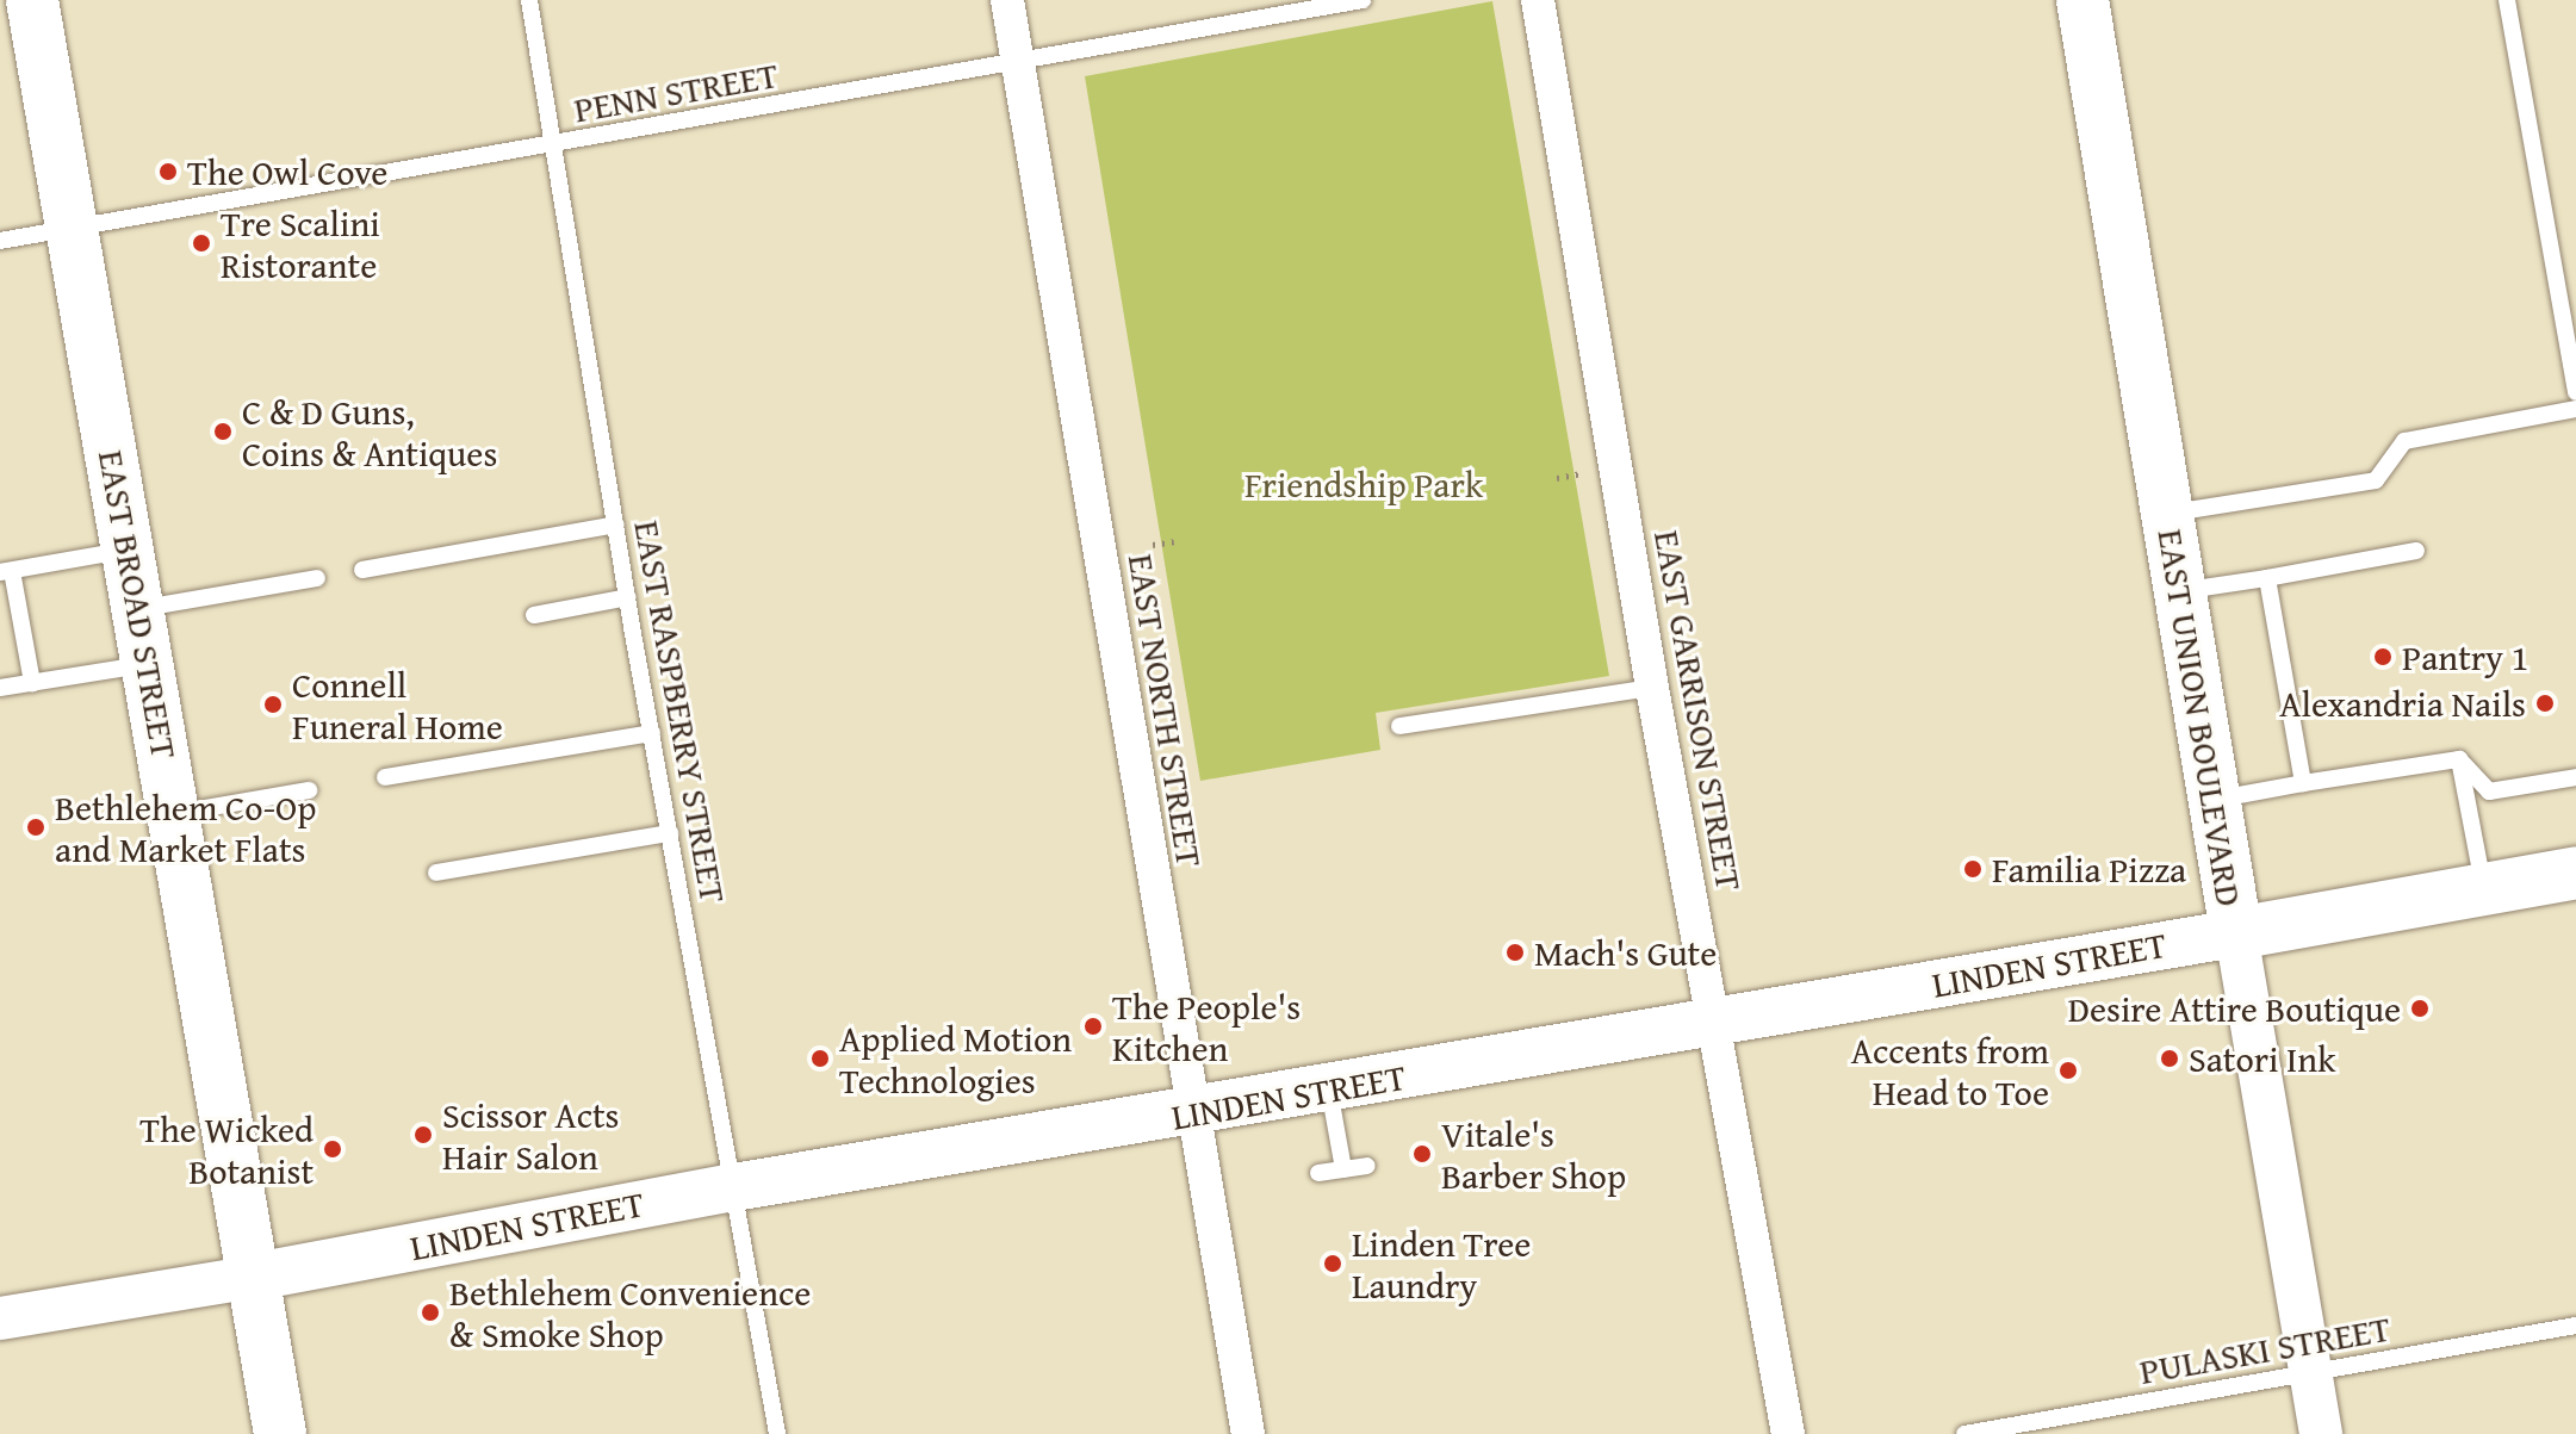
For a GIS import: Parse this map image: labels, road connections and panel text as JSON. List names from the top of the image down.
{
  "streets": {
    "main road": ["EAST BROAD STREET", "EAST UNION BOULEVARD", "LINDEN STREET"],
    "street": ["EAST NORTH STREET", "EAST GARRISON STREET"],
    "lane": ["PENN STREET", "EAST RASPBERRY STREET", "PULASKI STREET"]
  },
  "crossings": [
    ["PENN STREET", "EAST BROAD STREET"],
    ["PENN STREET", "EAST NORTH STREET"],
    ["PENN STREET", "EAST RASPBERRY STREET"],
    ["EAST BROAD STREET", "LINDEN STREET"],
    ["EAST NORTH STREET", "LINDEN STREET"],
    ["EAST GARRISON STREET", "LINDEN STREET"],
    ["EAST RASPBERRY STREET", "LINDEN STREET"],
    ["EAST UNION BOULEVARD", "LINDEN STREET"],
    ["EAST UNION BOULEVARD", "PULASKI STREET"]
  ],
  "parks": ["Friendship Park"],
  "places": [
    "The Owl Cove",
    "Tre Scalini Ristorante",
    "C & D Guns, Coins & Antiques",
    "Pantry 1",
    "Alexandria Nails",
    "Connell Funeral Home",
    "Bethlehem Co-Op and Market Flats",
    "Familia Pizza",
    "Mach's Gute",
    "Desire Attire Boutique",
    "The People's Kitchen",
    "Applied Motion Technologies",
    "Satori Ink",
    "Accents from Head to Toe",
    "Scissor Acts Hair Salon",
    "The Wicked Botanist",
    "Vitale's Barber Shop",
    "Linden Tree Laundry",
    "Bethlehem Convenience & Smoke Shop"
  ]
}
